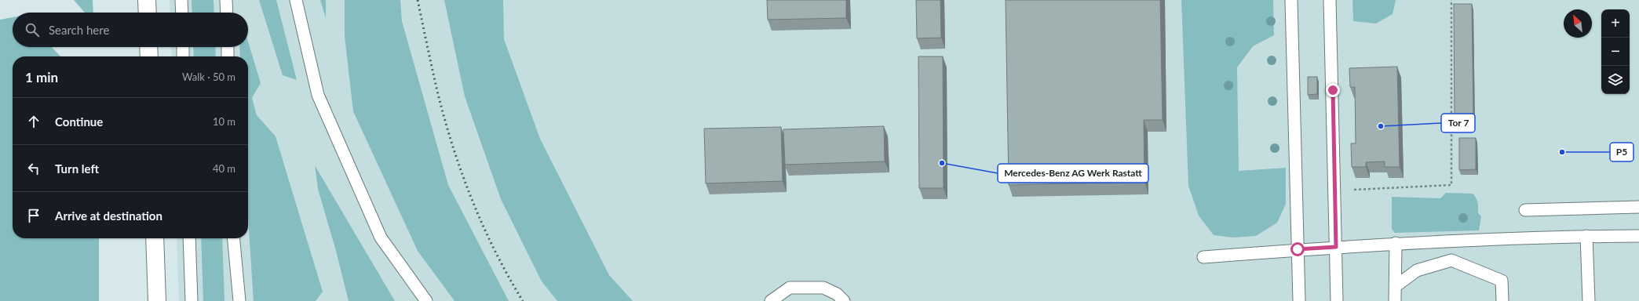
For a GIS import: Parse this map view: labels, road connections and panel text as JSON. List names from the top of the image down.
{
  "places": ["Tor 7", "P5", "Mercedes-Benz AG Werk Rastatt"],
  "north": "top left",
  "page": {
    "map_buttons": ["+", "−"],
    "search": "Search here",
    "heading": ["1 min", "Walk · 50 m"],
    "list": [
      ["Continue", "10 m"],
      ["Turn left", "40 m"],
      "Arrive at destination"
    ]
  }
}
